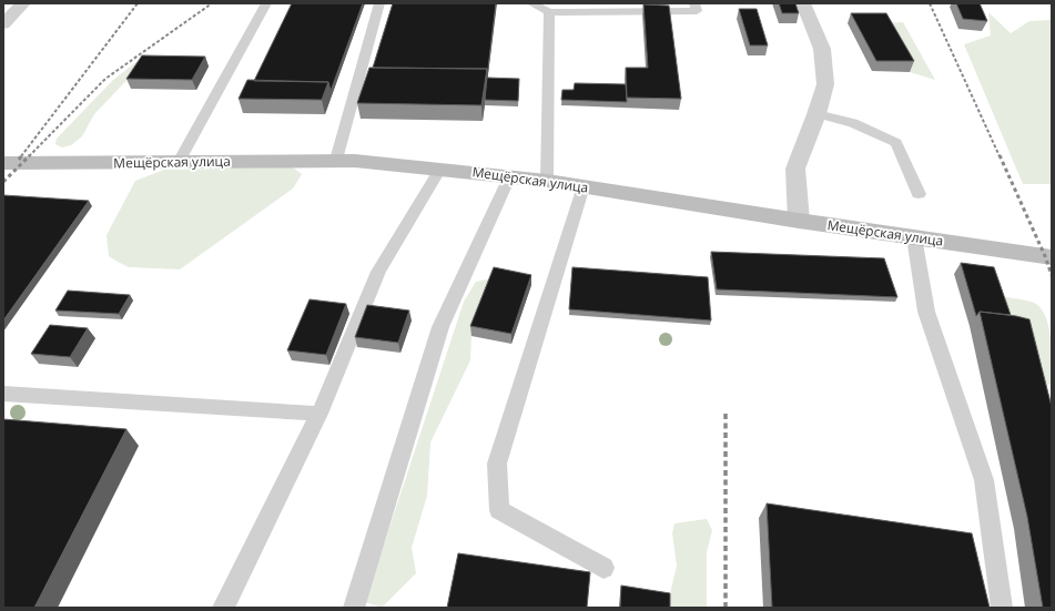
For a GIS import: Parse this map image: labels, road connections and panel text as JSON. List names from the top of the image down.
{
  "streets": {
    "main road": ["Мещёрская улица"]
  }
}
